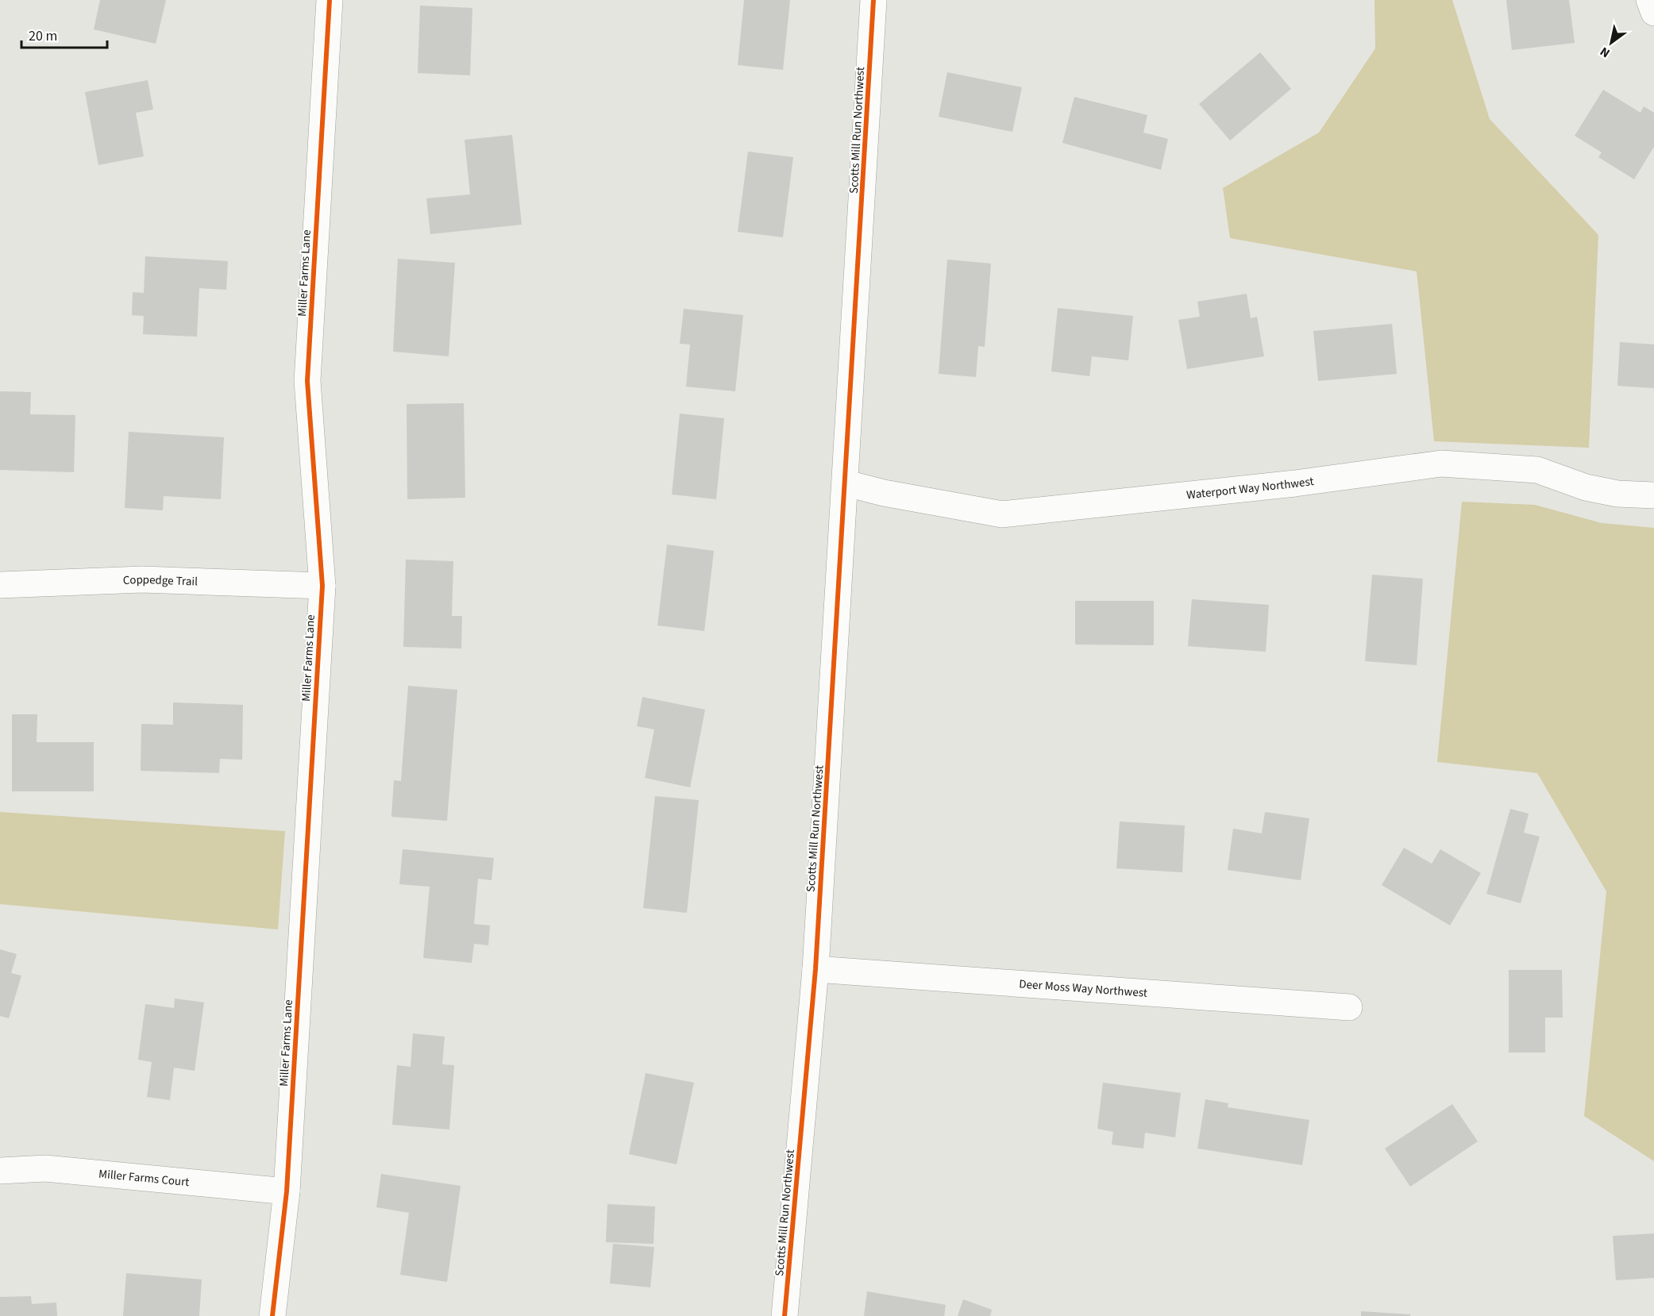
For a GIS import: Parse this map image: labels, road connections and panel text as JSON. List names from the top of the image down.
{
  "streets": {
    "street": [
      "Scotts Mill Run Northwest",
      "Miller Farms Lane",
      "Waterport Way Northwest",
      "Coppedge Trail",
      "Deer Moss Way Northwest",
      "Miller Farms Court"
    ]
  },
  "crossings": [
    ["Scotts Mill Run Northwest", "Waterport Way Northwest"],
    ["Scotts Mill Run Northwest", "Deer Moss Way Northwest"],
    ["Miller Farms Lane", "Coppedge Trail"],
    ["Miller Farms Lane", "Miller Farms Court"]
  ],
  "scale_bar": "20 m",
  "north": "bottom left"
}
